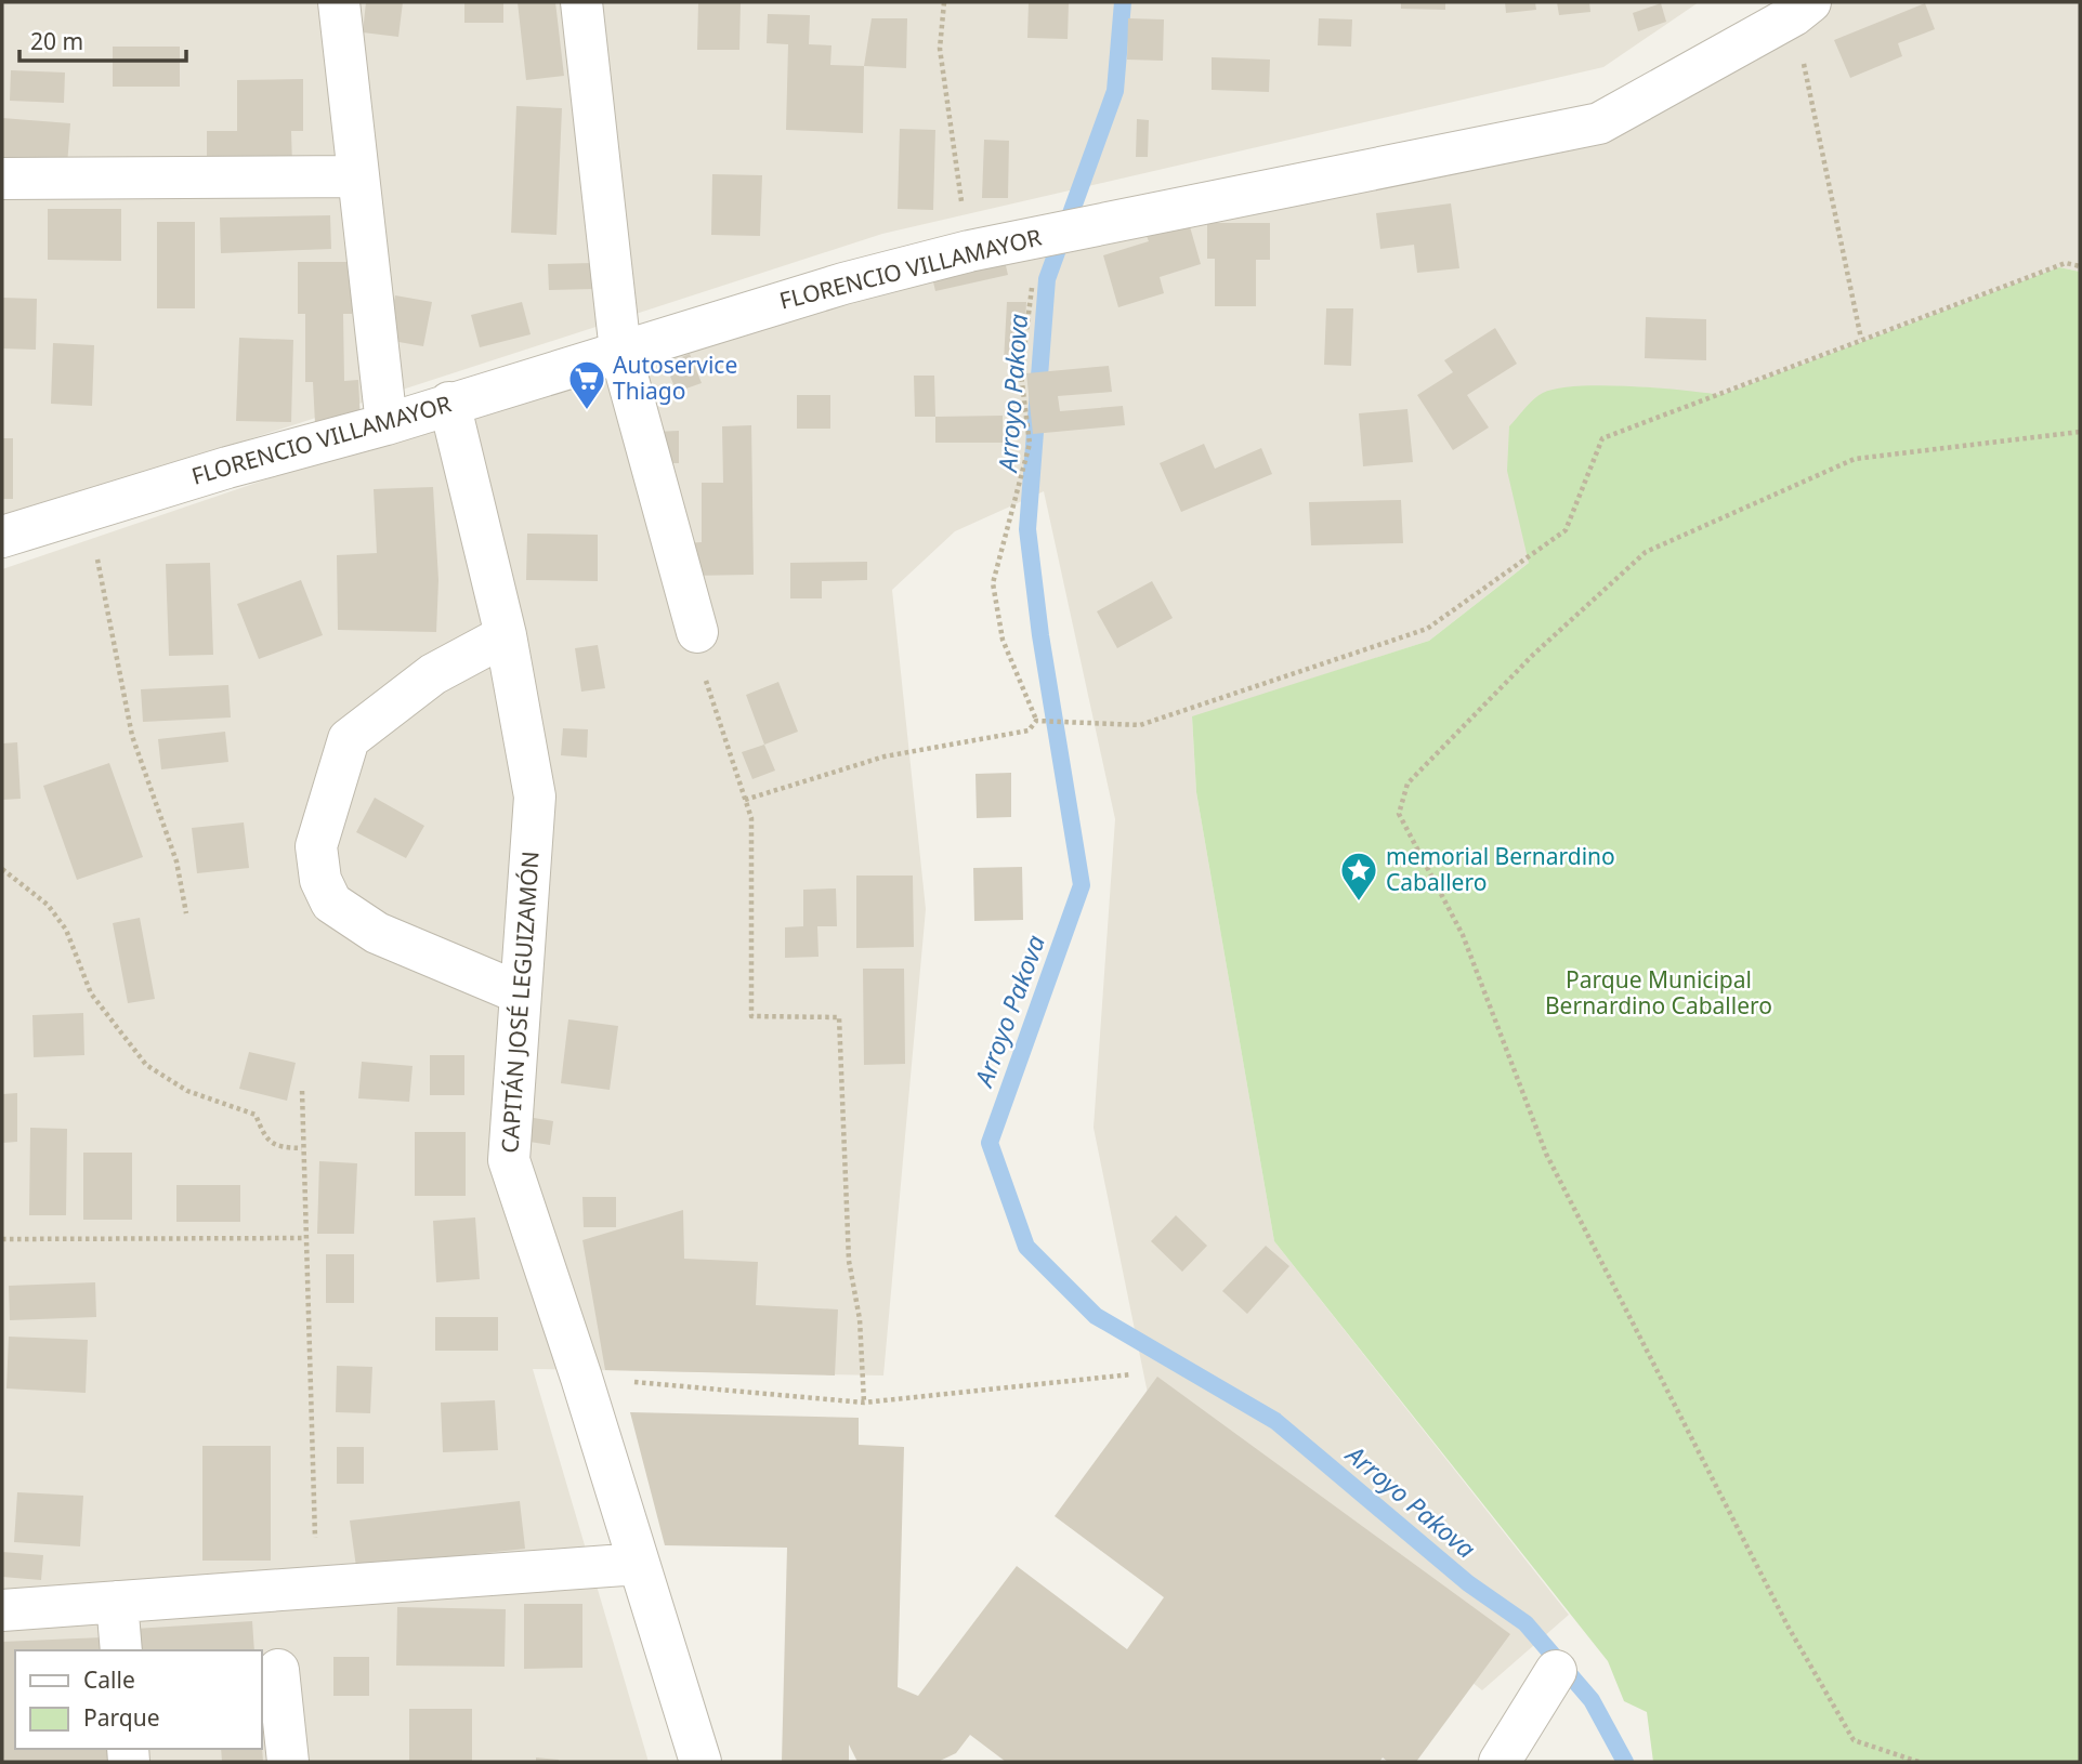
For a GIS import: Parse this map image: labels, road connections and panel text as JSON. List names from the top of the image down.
{
  "streets": {
    "street": ["FLORENCIO VILLAMAYOR", "CAPITÁN JOSÉ LEGUIZAMÓN"]
  },
  "crossings": [
    ["FLORENCIO VILLAMAYOR", "CAPITÁN JOSÉ LEGUIZAMÓN"]
  ],
  "water": ["Arroyo Pakova"],
  "parks": ["Parque Municipal Bernardino Caballero"],
  "places": {
    "supermarket": ["Autoservice Thiago"],
    "place": ["memorial Bernardino Caballero"]
  },
  "legend": ["Calle", "Parque"],
  "scale_bar": "20 m"
}
